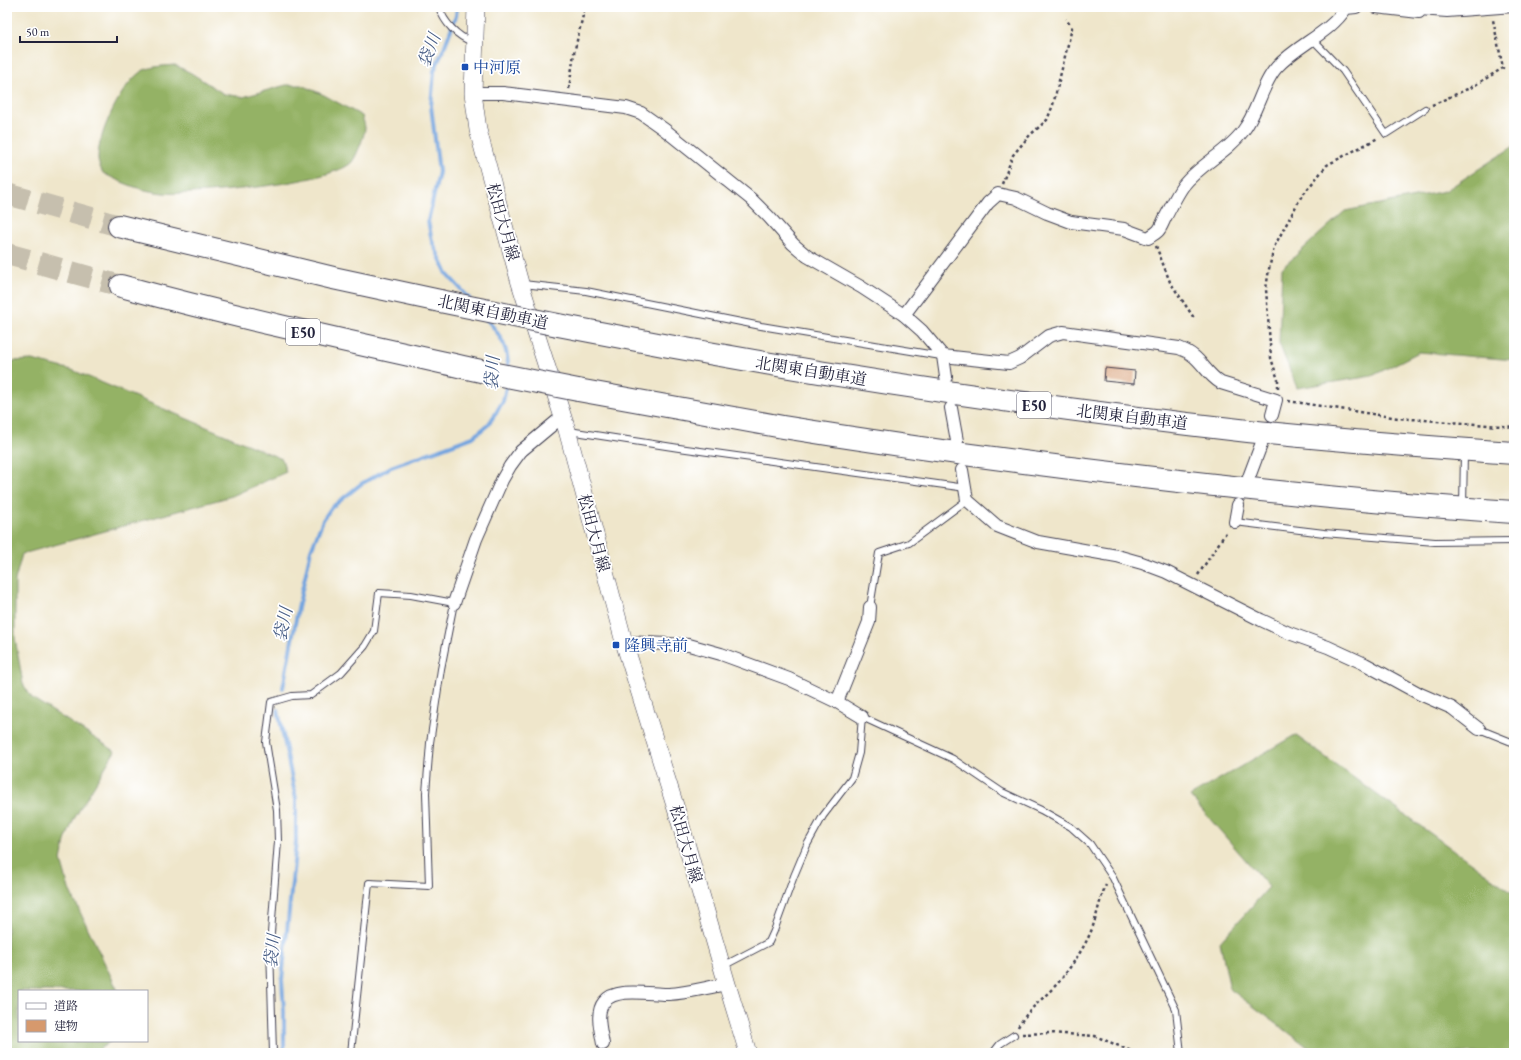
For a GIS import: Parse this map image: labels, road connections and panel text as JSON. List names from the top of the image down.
{
  "streets": {
    "highway": ["北関東自動車道", "E50"],
    "main road": ["松田大月線"]
  },
  "water": ["袋川"],
  "places": {
    "transit": ["中河原", "隆興寺前"]
  },
  "legend": ["道路", "建物"],
  "scale_bar": "50 m"
}
